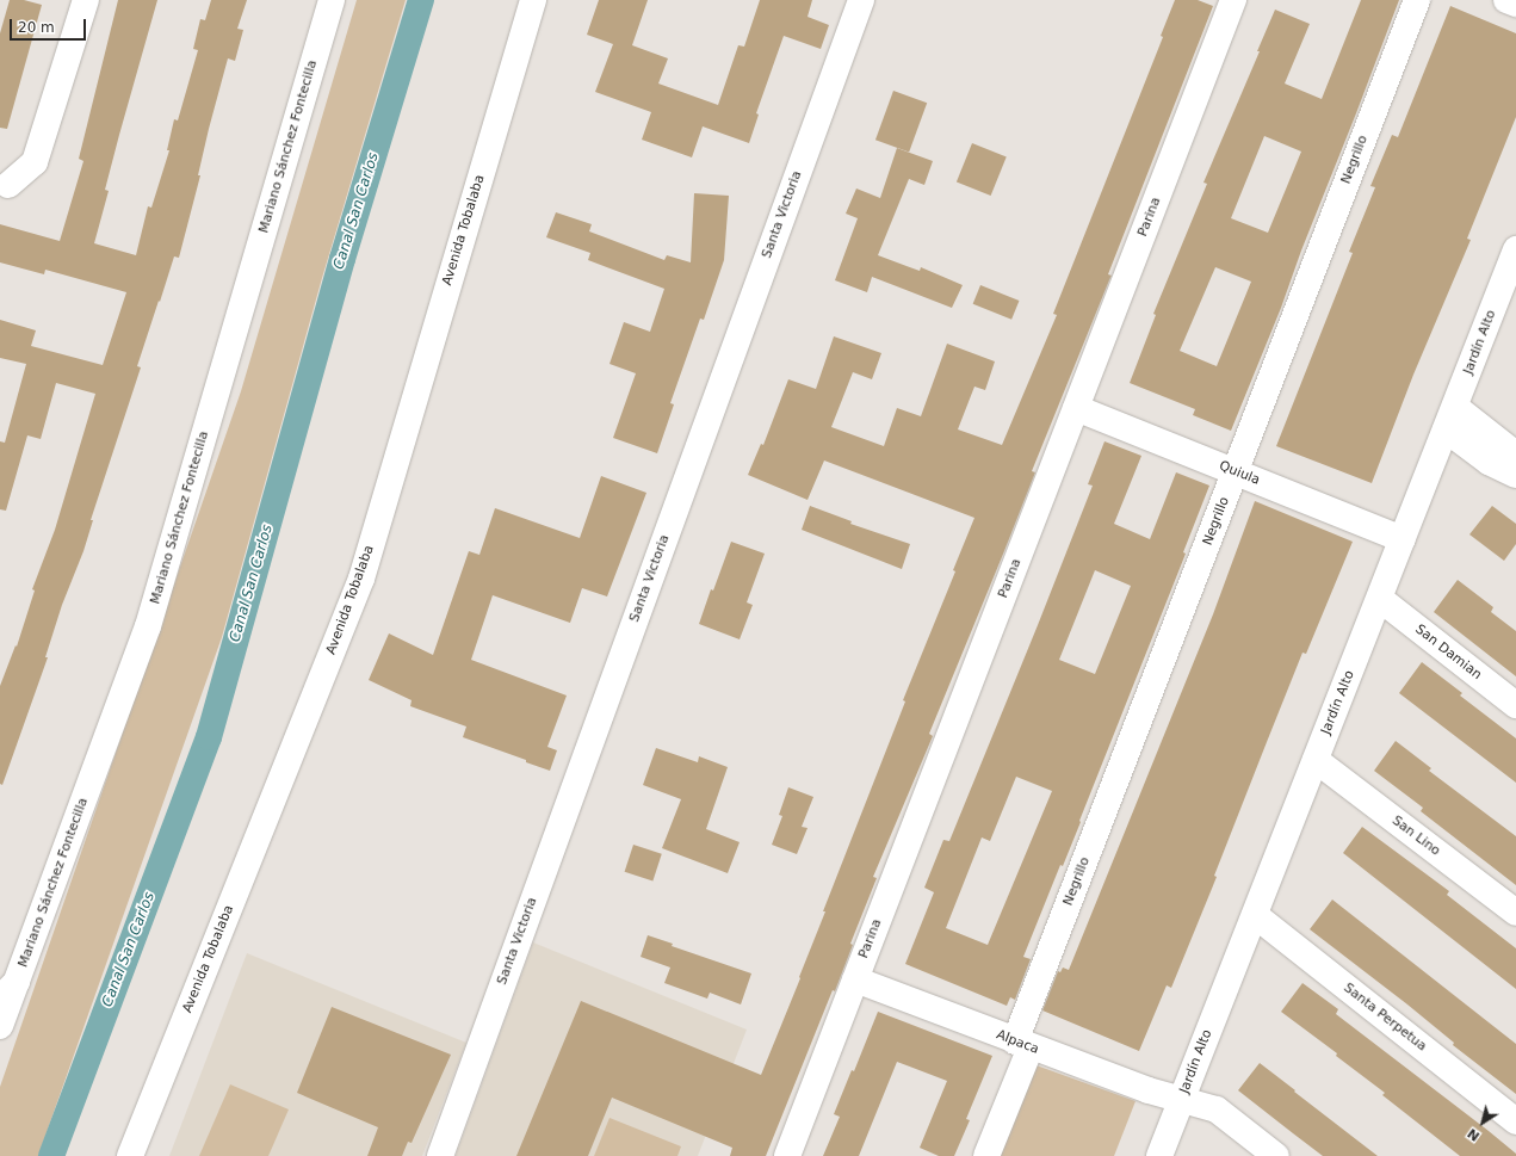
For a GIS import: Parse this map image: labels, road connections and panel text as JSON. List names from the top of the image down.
{
  "streets": {
    "street": [
      "Mariano Sánchez Fontecilla",
      "Negrillo",
      "Santa Victoria",
      "Parina",
      "Avenida Tobalaba",
      "Jardín Alto",
      "Quiula",
      "San Damian",
      "San Lino",
      "Santa Perpetua",
      "Alpaca"
    ]
  },
  "crossings": [
    ["Negrillo", "Quiula"],
    ["Negrillo", "Alpaca"],
    ["Parina", "Quiula"],
    ["Parina", "Alpaca"],
    ["Jardín Alto", "Quiula"],
    ["Jardín Alto", "San Damian"],
    ["Jardín Alto", "San Lino"],
    ["Jardín Alto", "Santa Perpetua"],
    ["Jardín Alto", "Alpaca"]
  ],
  "water": ["Canal San Carlos"],
  "scale_bar": "20 m",
  "north": "bottom left"
}
